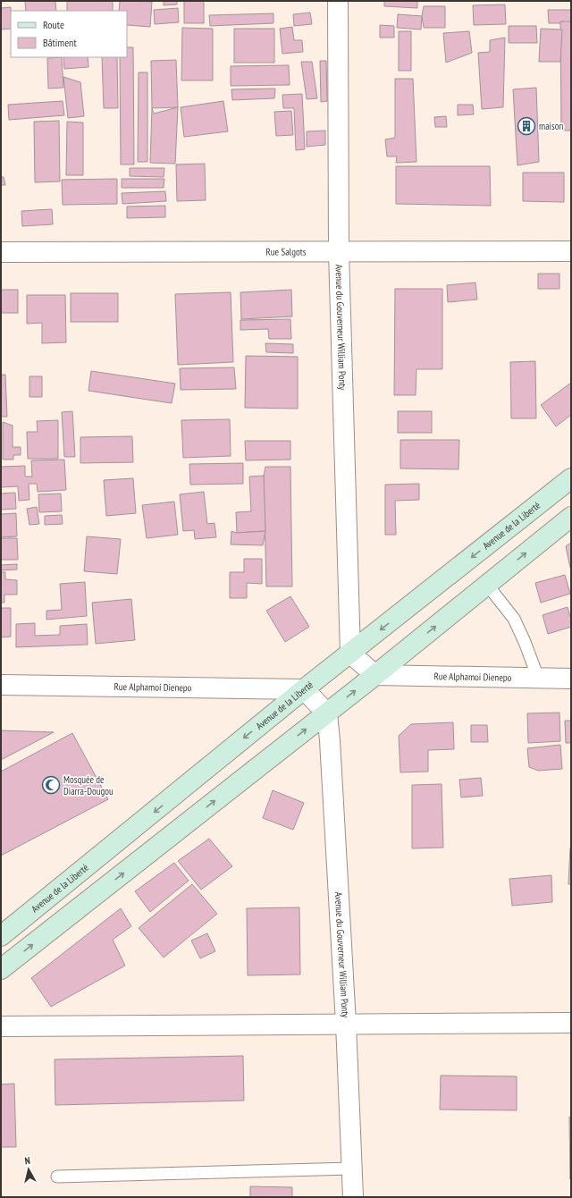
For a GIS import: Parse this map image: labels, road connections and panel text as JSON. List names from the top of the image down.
{
  "streets": {
    "main road": ["Avenue de la Liberté"],
    "street": ["Rue Salgots", "Avenue du Gouverneur William Ponty", "Rue Alphamoi Dienepo"]
  },
  "crossings": [
    ["Rue Salgots", "Avenue du Gouverneur William Ponty"],
    ["Avenue du Gouverneur William Ponty", "Avenue de la Liberté"],
    ["Avenue de la Liberté", "Rue Alphamoi Dienepo"]
  ],
  "places": {
    "building": ["maison"],
    "mosque": ["Mosquée de Diarra-Dougou"]
  },
  "legend": ["Route", "Bâtiment"],
  "north": "top"
}
